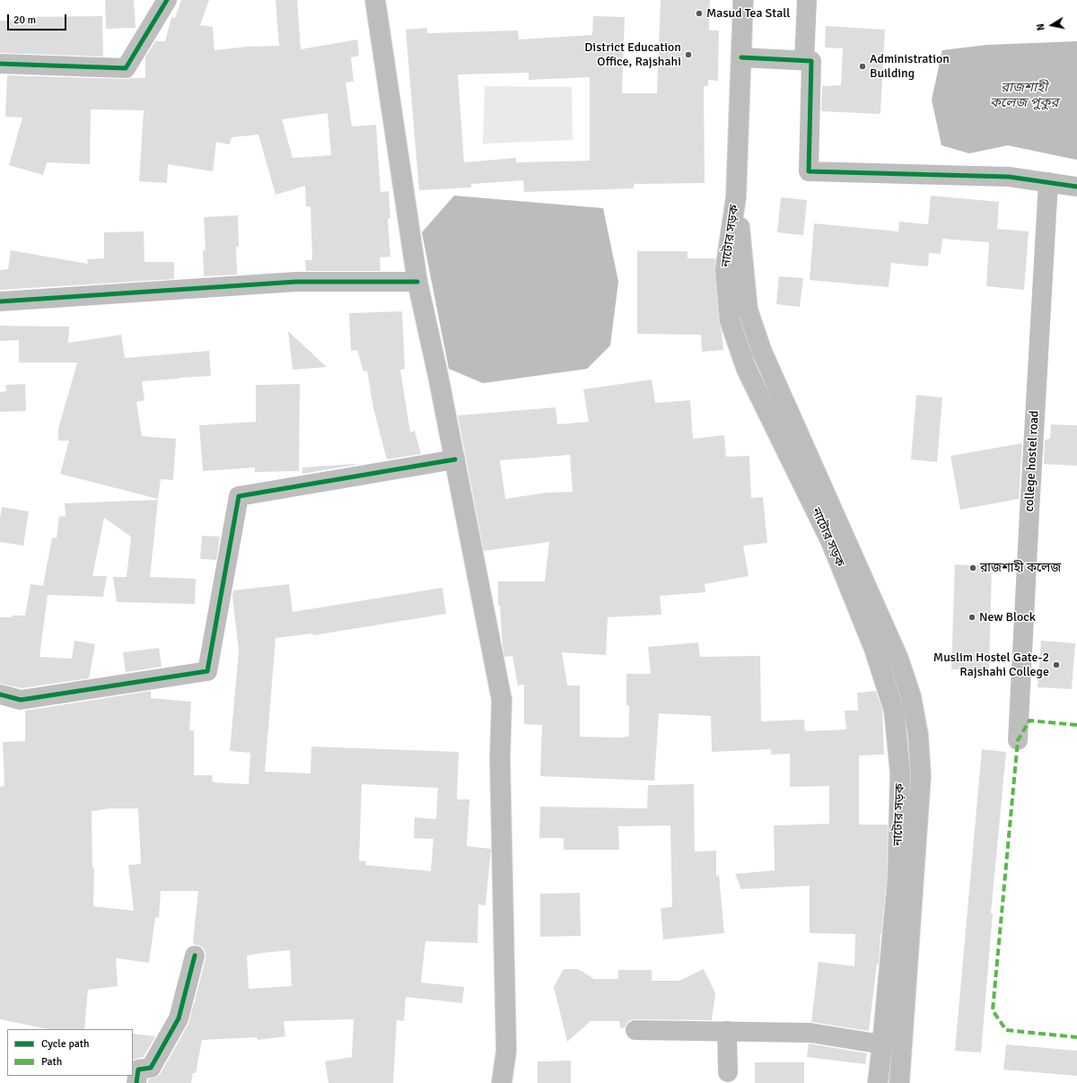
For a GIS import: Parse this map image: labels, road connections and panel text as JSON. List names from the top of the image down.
{
  "streets": {
    "main road": ["নাটোর সড়ক"],
    "street": ["college hostel road"]
  },
  "water": ["রাজশাহী কলেজ পুকুর"],
  "places": [
    "Masud Tea Stall",
    "District Education Office, Rajshahi",
    "Administration Building",
    "রাজশাহী কলেজ",
    "New Block",
    "Muslim Hostel Gate-2 Rajshahi College"
  ],
  "legend": ["Cycle path", "Path"],
  "scale_bar": "20 m",
  "north": "left"
}
